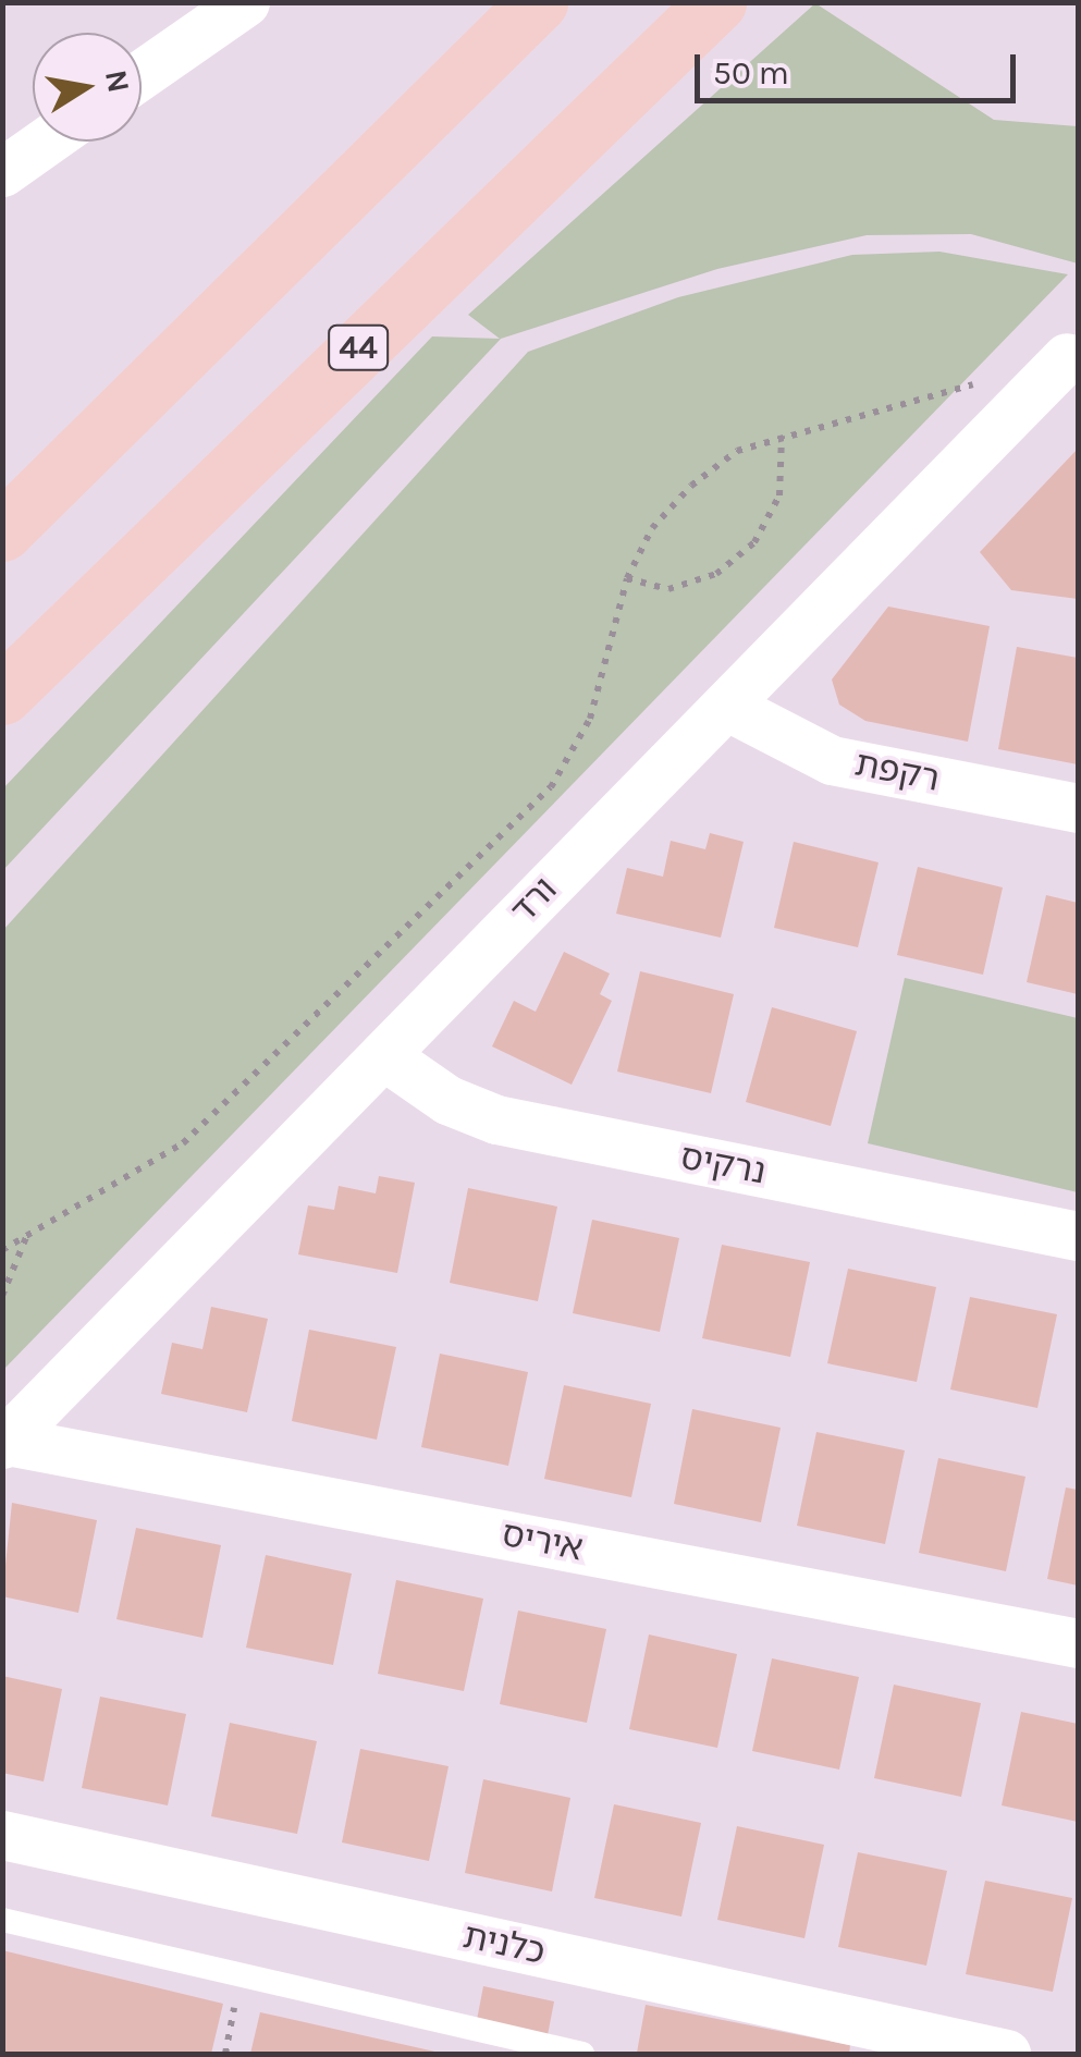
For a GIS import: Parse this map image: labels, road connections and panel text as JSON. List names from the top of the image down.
{
  "streets": {
    "highway": ["44"],
    "street": [
      "רקפת",
      "ורד",
      "נרקיס",
      "איריס",
      "כלנית"
    ]
  },
  "crossings": [
    ["רקפת", "ורד"],
    ["ורד", "נרקיס"],
    ["ורד", "איריס"]
  ],
  "scale_bar": "50 m",
  "north": "right"
}
